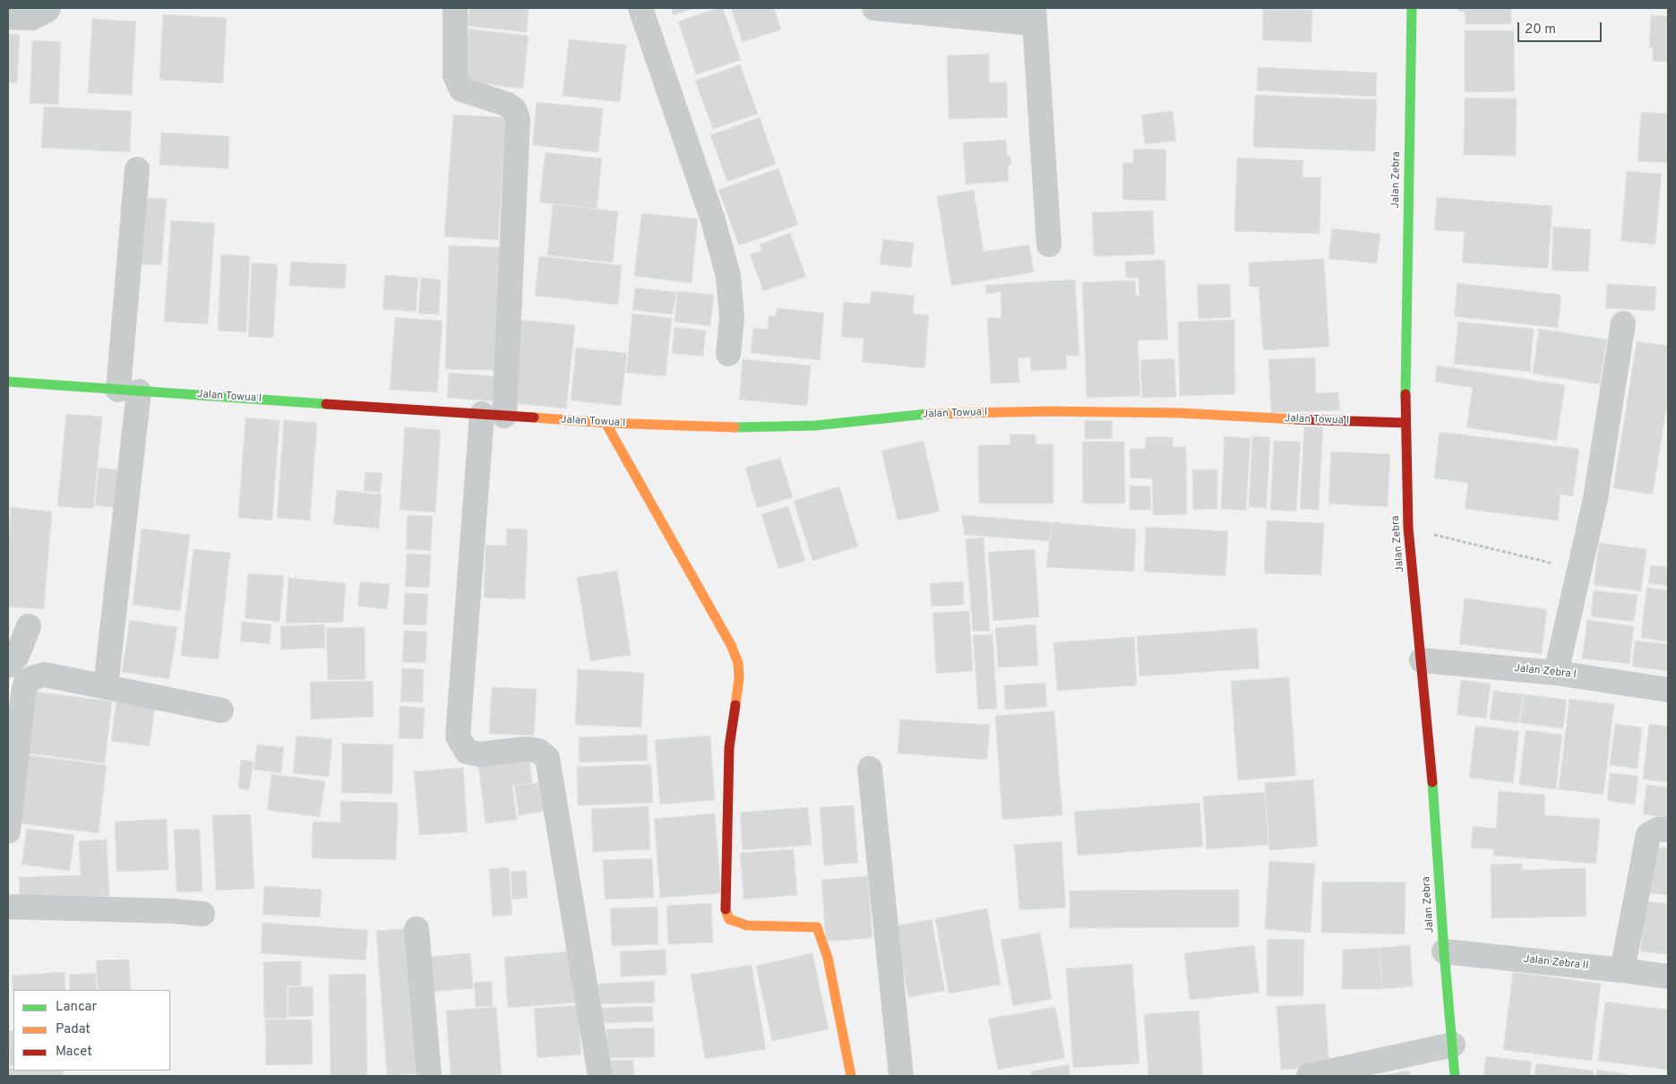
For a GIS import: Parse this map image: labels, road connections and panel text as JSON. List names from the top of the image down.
{
  "streets": {
    "street": [
      "Jalan Zebra",
      "Jalan Towua I",
      "Jalan Zebra I",
      "Jalan Zebra II"
    ]
  },
  "crossings": [
    ["Jalan Zebra", "Jalan Towua I"],
    ["Jalan Zebra", "Jalan Zebra I"],
    ["Jalan Zebra", "Jalan Zebra II"]
  ],
  "legend": ["Lancar", "Padat", "Macet"],
  "scale_bar": "20 m"
}
